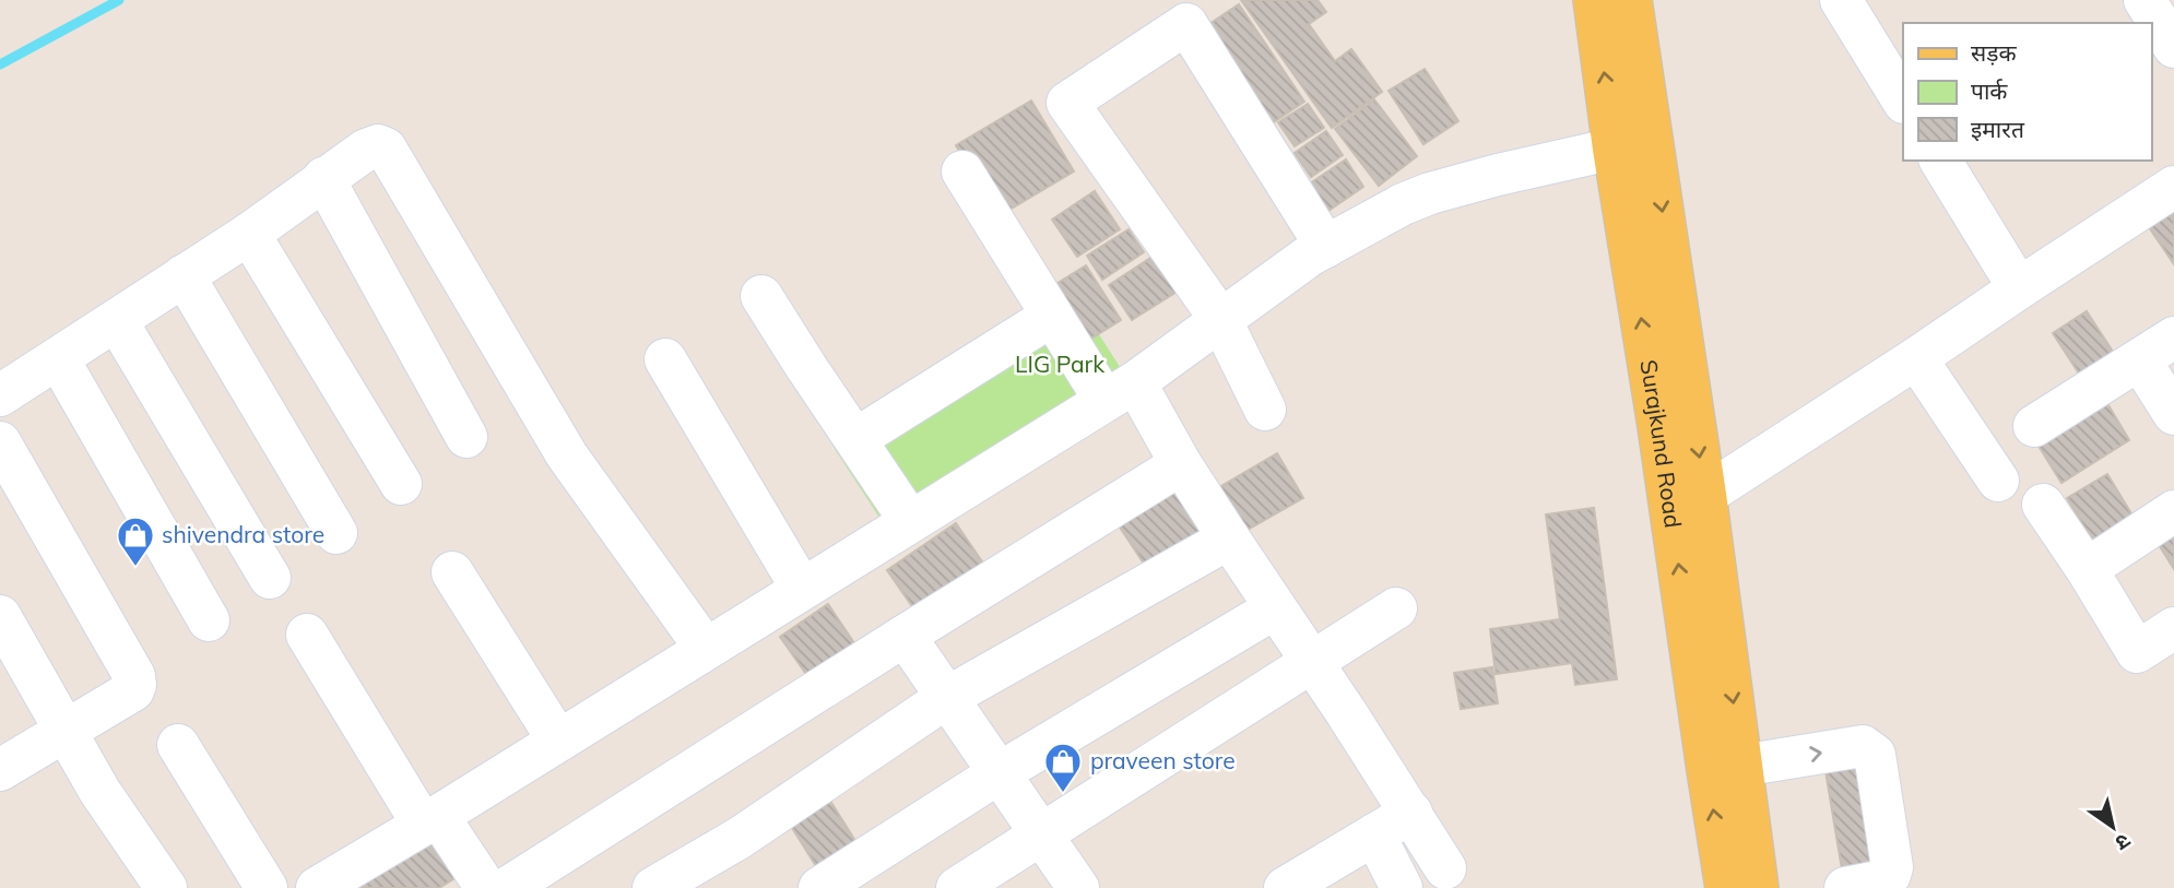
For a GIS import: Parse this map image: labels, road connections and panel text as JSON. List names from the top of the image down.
{
  "streets": {
    "main road": ["Surajkund Road"]
  },
  "parks": ["LIG Park"],
  "places": {
    "shop": ["shivendra store", "praveen store"]
  },
  "legend": ["सड़क", "पार्क", "इमारत"],
  "north": "bottom right"
}
